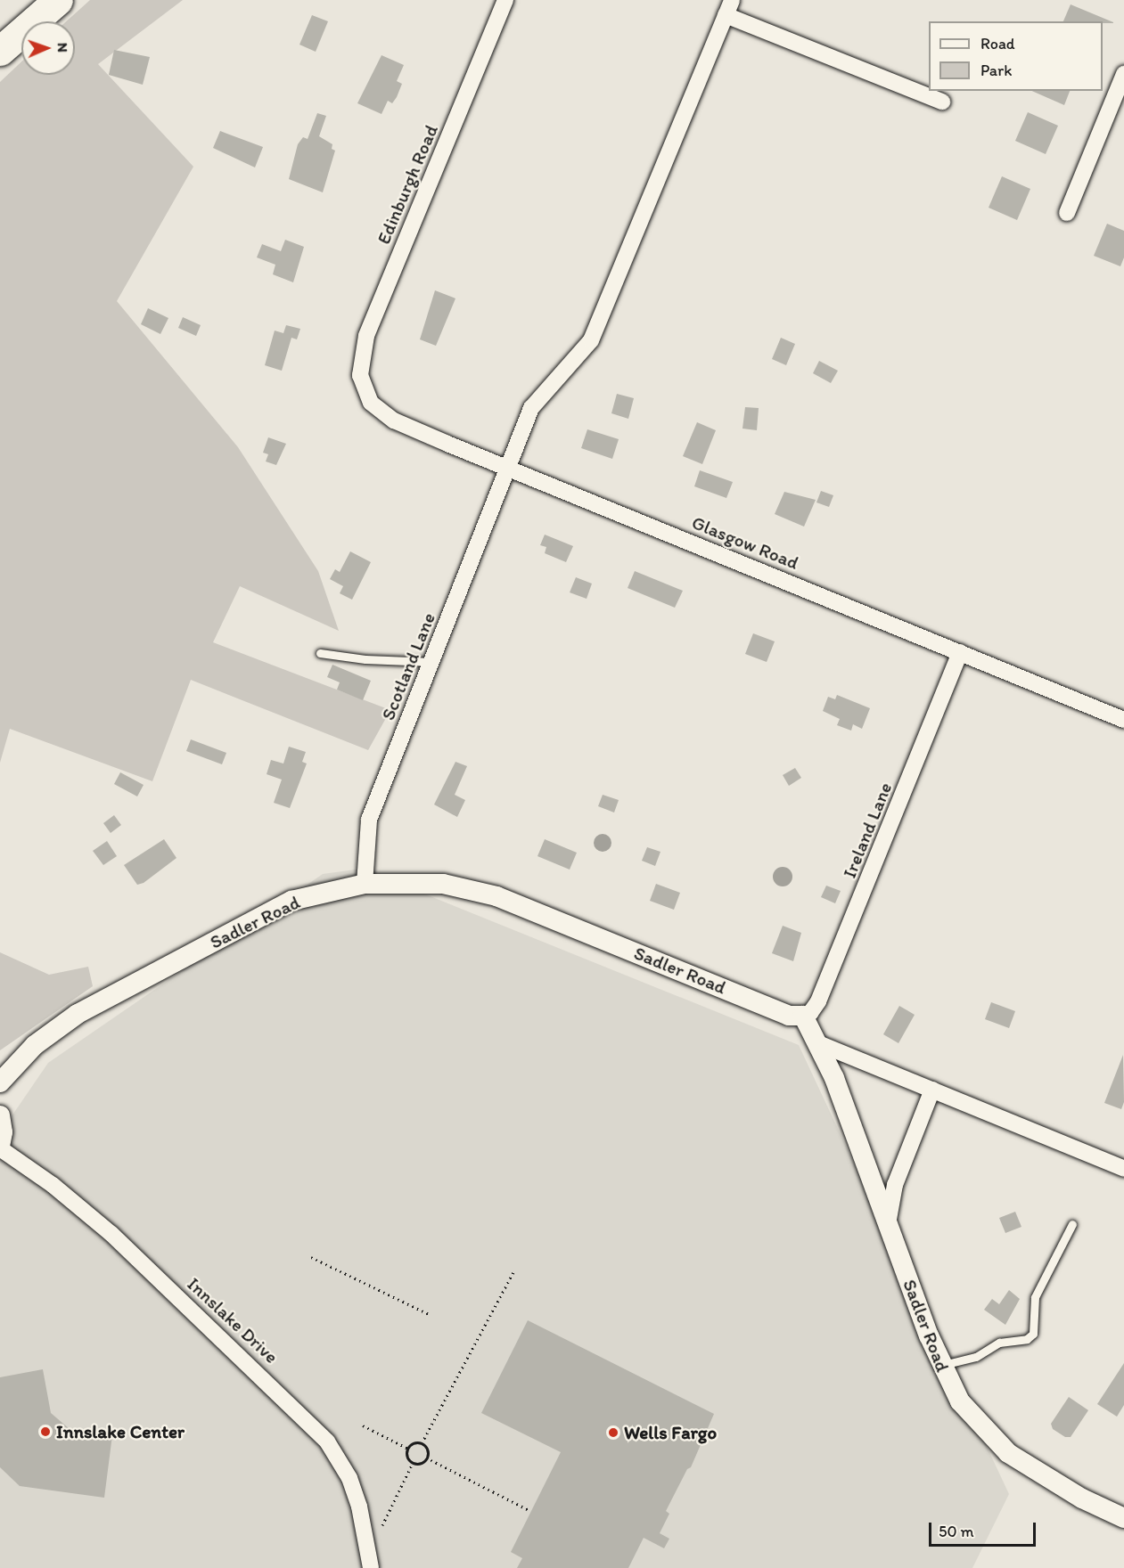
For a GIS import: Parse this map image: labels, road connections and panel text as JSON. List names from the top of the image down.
{
  "streets": {
    "street": [
      "Edinburgh Road",
      "Glasgow Road",
      "Scotland Lane",
      "Ireland Lane",
      "Sadler Road",
      "Innslake Drive"
    ]
  },
  "crossings": [
    ["Edinburgh Road", "Glasgow Road"],
    ["Glasgow Road", "Scotland Lane"],
    ["Glasgow Road", "Ireland Lane"],
    ["Scotland Lane", "Sadler Road"],
    ["Ireland Lane", "Sadler Road"]
  ],
  "places": ["Innslake Center", "Wells Fargo"],
  "legend": ["Road", "Park"],
  "scale_bar": "50 m",
  "north": "right"
}
